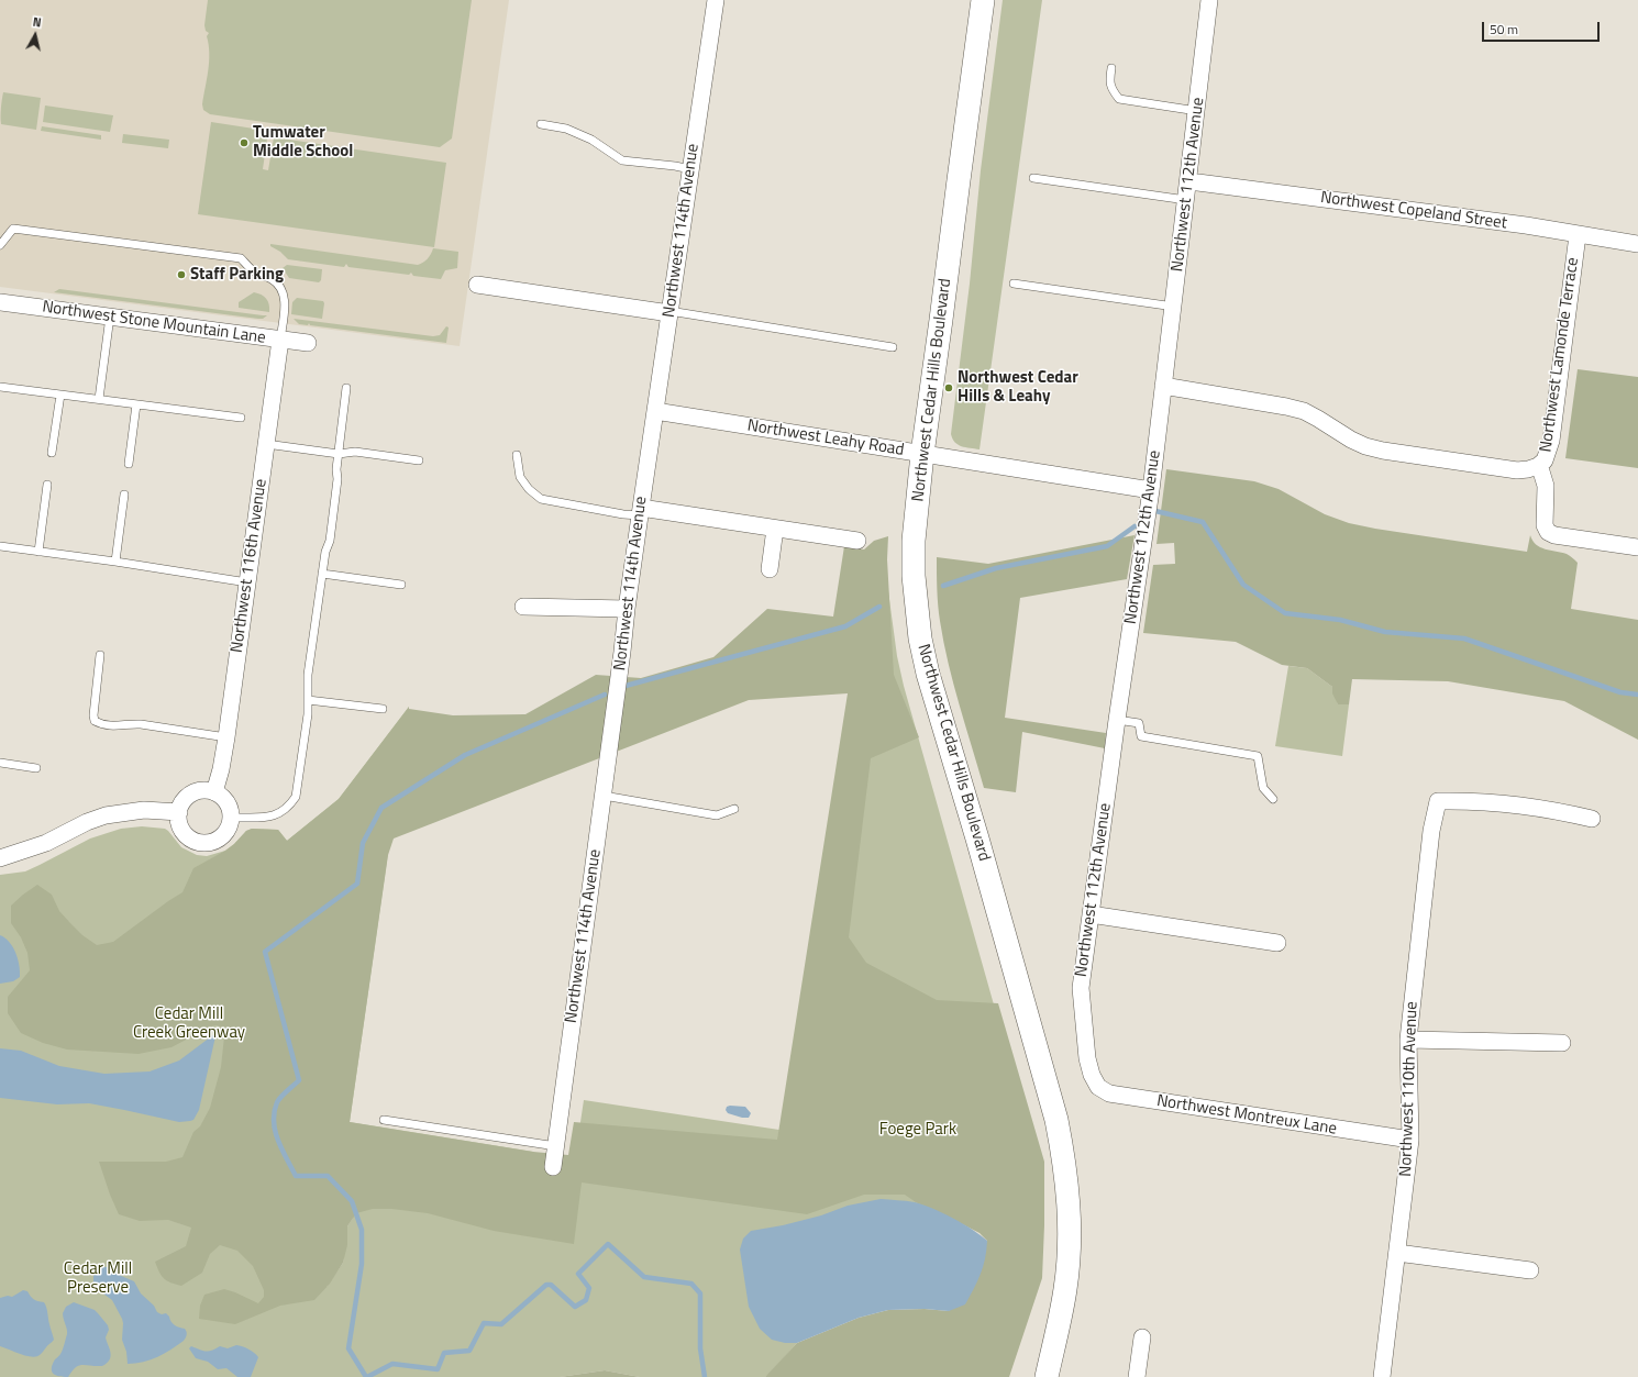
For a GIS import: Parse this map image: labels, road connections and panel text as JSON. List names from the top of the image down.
{
  "streets": {
    "main road": ["Northwest Cedar Hills Boulevard"],
    "street": [
      "Northwest 112th Avenue",
      "Northwest Copeland Street",
      "Northwest 114th Avenue",
      "Northwest Stone Mountain Lane",
      "Northwest Lamonde Terrace",
      "Northwest Leahy Road",
      "Northwest 116th Avenue",
      "Northwest 110th Avenue",
      "Northwest Montreux Lane"
    ]
  },
  "crossings": [
    ["Northwest 112th Avenue", "Northwest Copeland Street"],
    ["Northwest 112th Avenue", "Northwest Leahy Road"],
    ["Northwest 112th Avenue", "Northwest Montreux Lane"],
    ["Northwest Copeland Street", "Northwest Lamonde Terrace"],
    ["Northwest 114th Avenue", "Northwest Leahy Road"],
    ["Northwest Stone Mountain Lane", "Northwest 116th Avenue"],
    ["Northwest Cedar Hills Boulevard", "Northwest Leahy Road"],
    ["Northwest 110th Avenue", "Northwest Montreux Lane"]
  ],
  "parks": ["Cedar Mill Creek Greenway", "Foege Park", "Cedar Mill Preserve"],
  "places": ["Tumwater Middle School", "Staff Parking", "Northwest Cedar Hills & Leahy"],
  "scale_bar": "50 m",
  "north": "top"
}
